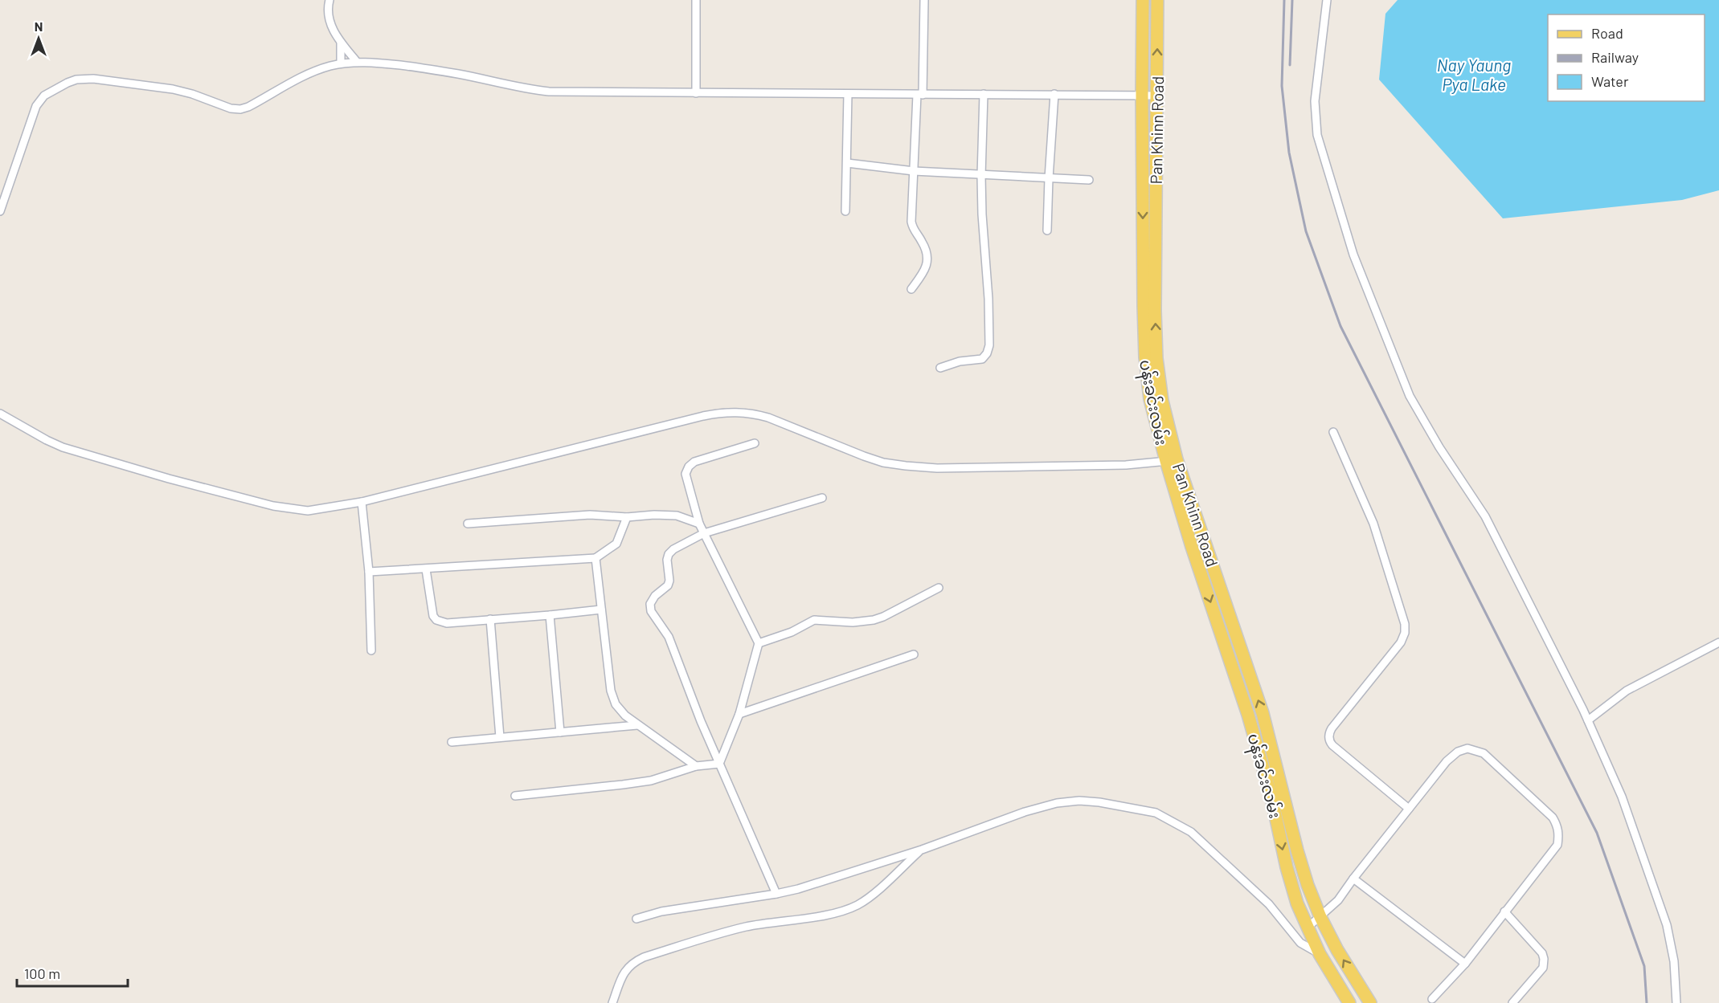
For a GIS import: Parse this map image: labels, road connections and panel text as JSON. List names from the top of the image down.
{
  "streets": {
    "main road": ["Pan Khinn Road", "ပန်းခင်းလမ်း"]
  },
  "crossings": [
    ["Pan Khinn Road", "ပန်းခင်းလမ်း"]
  ],
  "one_way": ["Pan Khinn Road", "ပန်းခင်းလမ်း"],
  "water": ["Nay Yaung Pya Lake"],
  "legend": ["Road", "Railway", "Water"],
  "scale_bar": "100 m",
  "north": "top"
}
